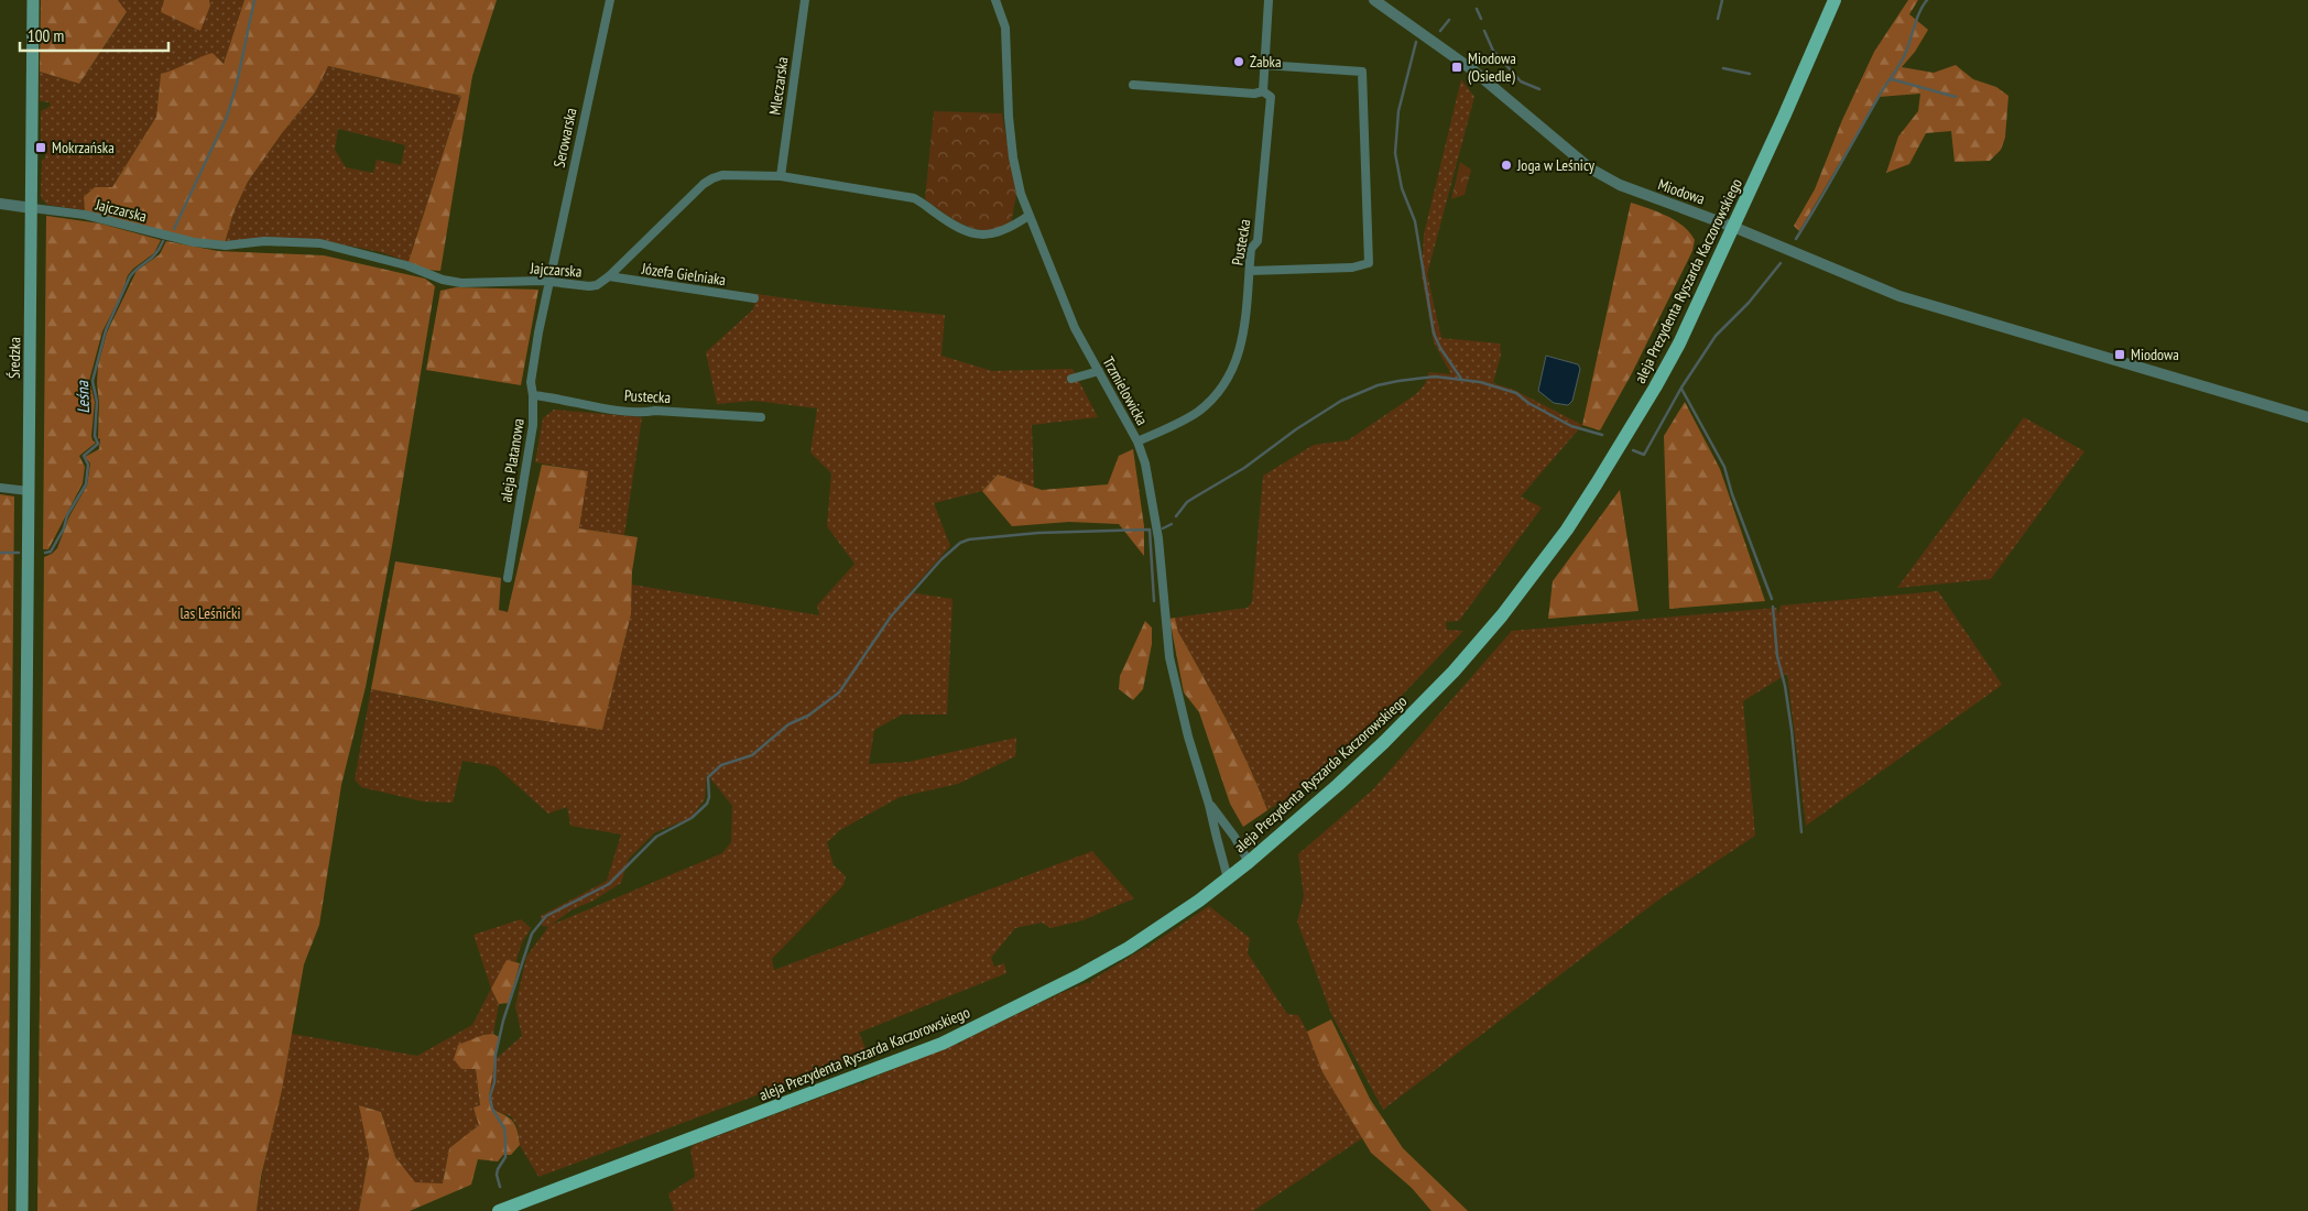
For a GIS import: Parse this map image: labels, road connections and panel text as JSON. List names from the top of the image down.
{
  "streets": {
    "main road": ["aleja Prezydenta Ryszarda Kaczorowskiego", "Średzka"],
    "street": [
      "Mleczarska",
      "Serowarska",
      "Miodowa",
      "Jajczarska",
      "Pustecka",
      "Józefa Gielniaka",
      "Trzmielowicka",
      "aleja Platanowa"
    ]
  },
  "crossings": [
    ["Mleczarska", "Jajczarska"],
    ["Serowarska", "Jajczarska"],
    ["Serowarska", "aleja Platanowa"],
    ["Miodowa", "aleja Prezydenta Ryszarda Kaczorowskiego"],
    ["Jajczarska", "Józefa Gielniaka"],
    ["Jajczarska", "Średzka"],
    ["Jajczarska", "Trzmielowicka"],
    ["Jajczarska", "aleja Platanowa"],
    ["Pustecka", "Trzmielowicka"],
    ["Pustecka", "aleja Platanowa"],
    ["aleja Prezydenta Ryszarda Kaczorowskiego", "Trzmielowicka"]
  ],
  "water": ["Leśna"],
  "parks": ["las Leśnicki"],
  "places": {
    "other": ["Żabka", "Joga w Leśnicy"],
    "transit": ["Miodowa (Osiedle)", "Mokrzańska", "Miodowa"]
  },
  "scale_bar": "100 m"
}
